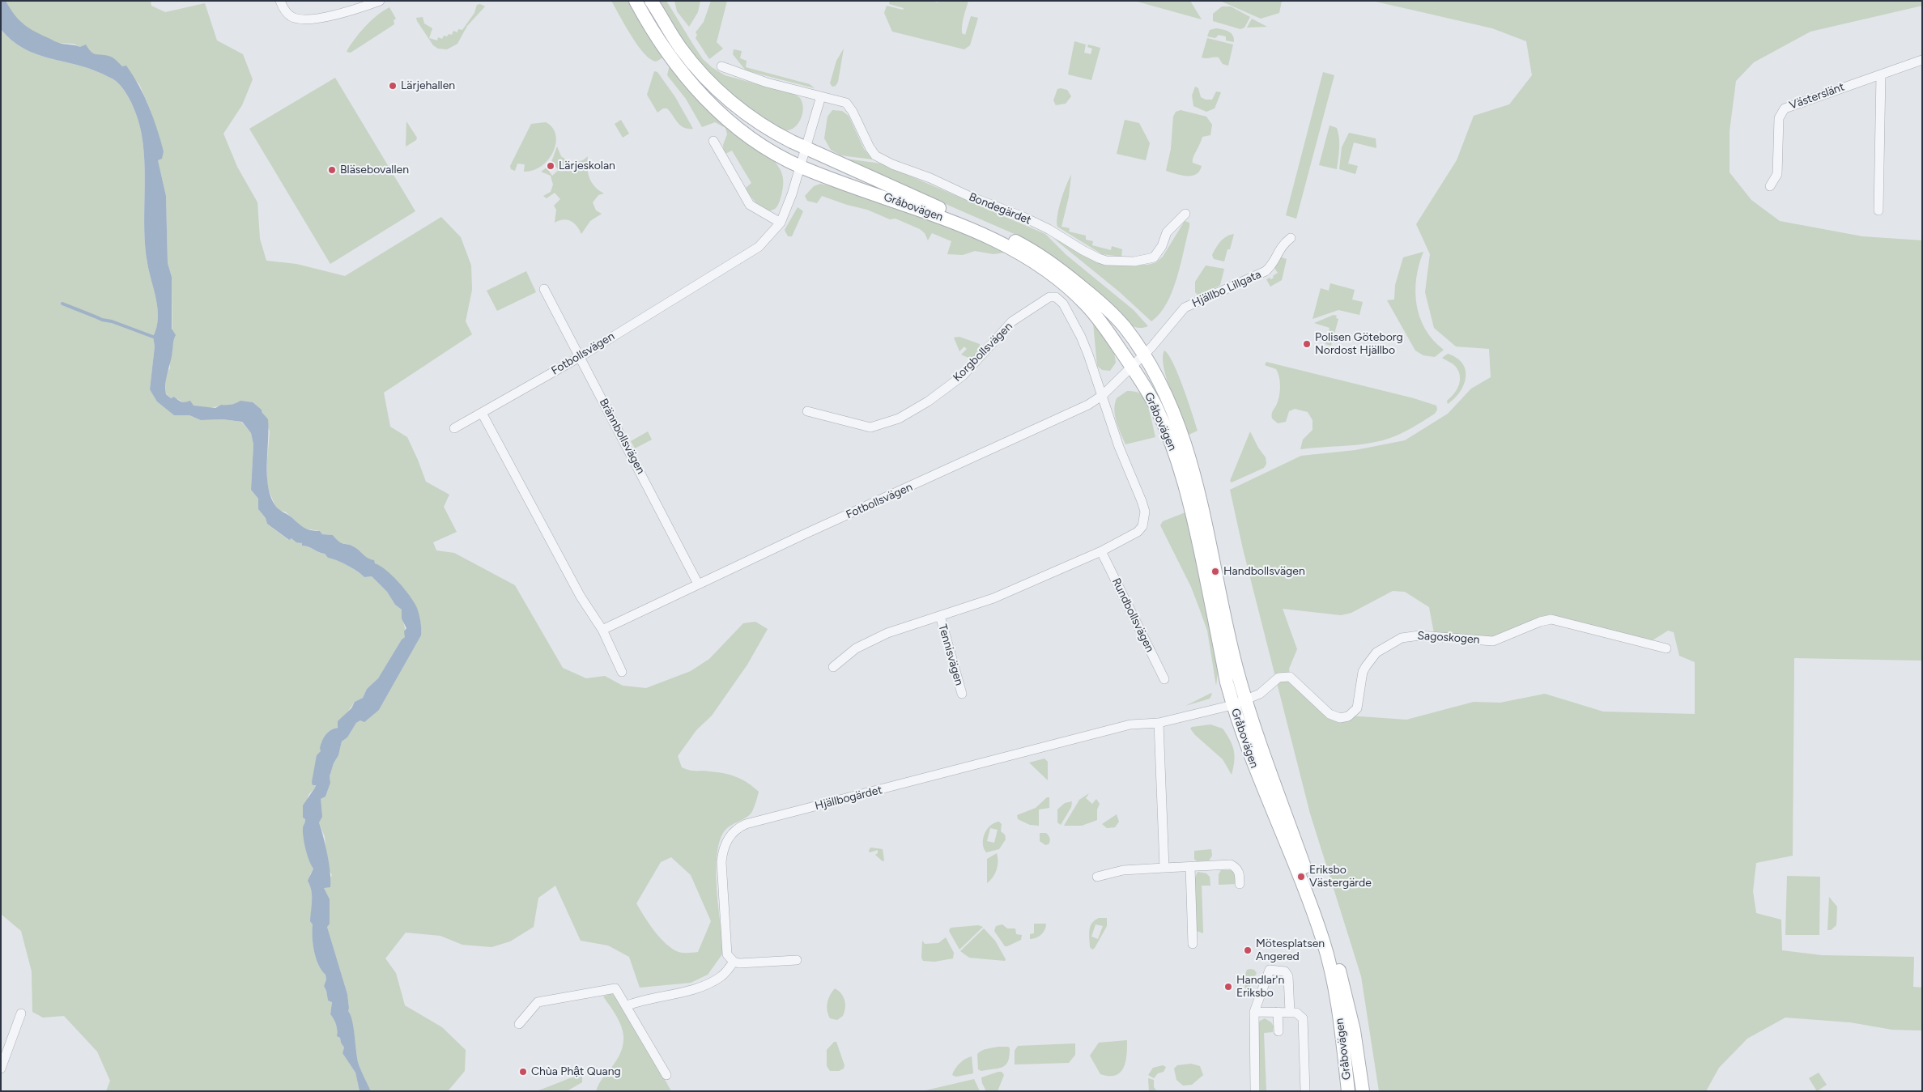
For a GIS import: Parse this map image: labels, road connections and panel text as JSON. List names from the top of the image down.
{
  "streets": {
    "main road": ["Gråbovägen"],
    "street": [
      "Västerslänt",
      "Bondegärdet",
      "Hjällbo Lillgata",
      "Korgbollsvägen",
      "Fotbollsvägen",
      "Brännbollsvägen",
      "Rundbollsvägen",
      "Sagoskogen",
      "Tennisvägen",
      "Hjällbogärdet"
    ]
  },
  "crossings": [
    ["Gråbovägen", "Hjällbo Lillgata"],
    ["Gråbovägen", "Fotbollsvägen"],
    ["Gråbovägen", "Sagoskogen"],
    ["Gråbovägen", "Hjällbogärdet"],
    ["Hjällbo Lillgata", "Fotbollsvägen"],
    ["Korgbollsvägen", "Fotbollsvägen"],
    ["Fotbollsvägen", "Brännbollsvägen"],
    ["Sagoskogen", "Hjällbogärdet"]
  ],
  "places": [
    "Lärjehallen",
    "Lärjeskolan",
    "Bläsebovallen",
    "Polisen Göteborg Nordost Hjällbo",
    "Handbollsvägen",
    "Eriksbo Västergärde",
    "Mötesplatsen Angered",
    "Handlar'n Eriksbo",
    "Chùa Phật Quang"
  ]
}
